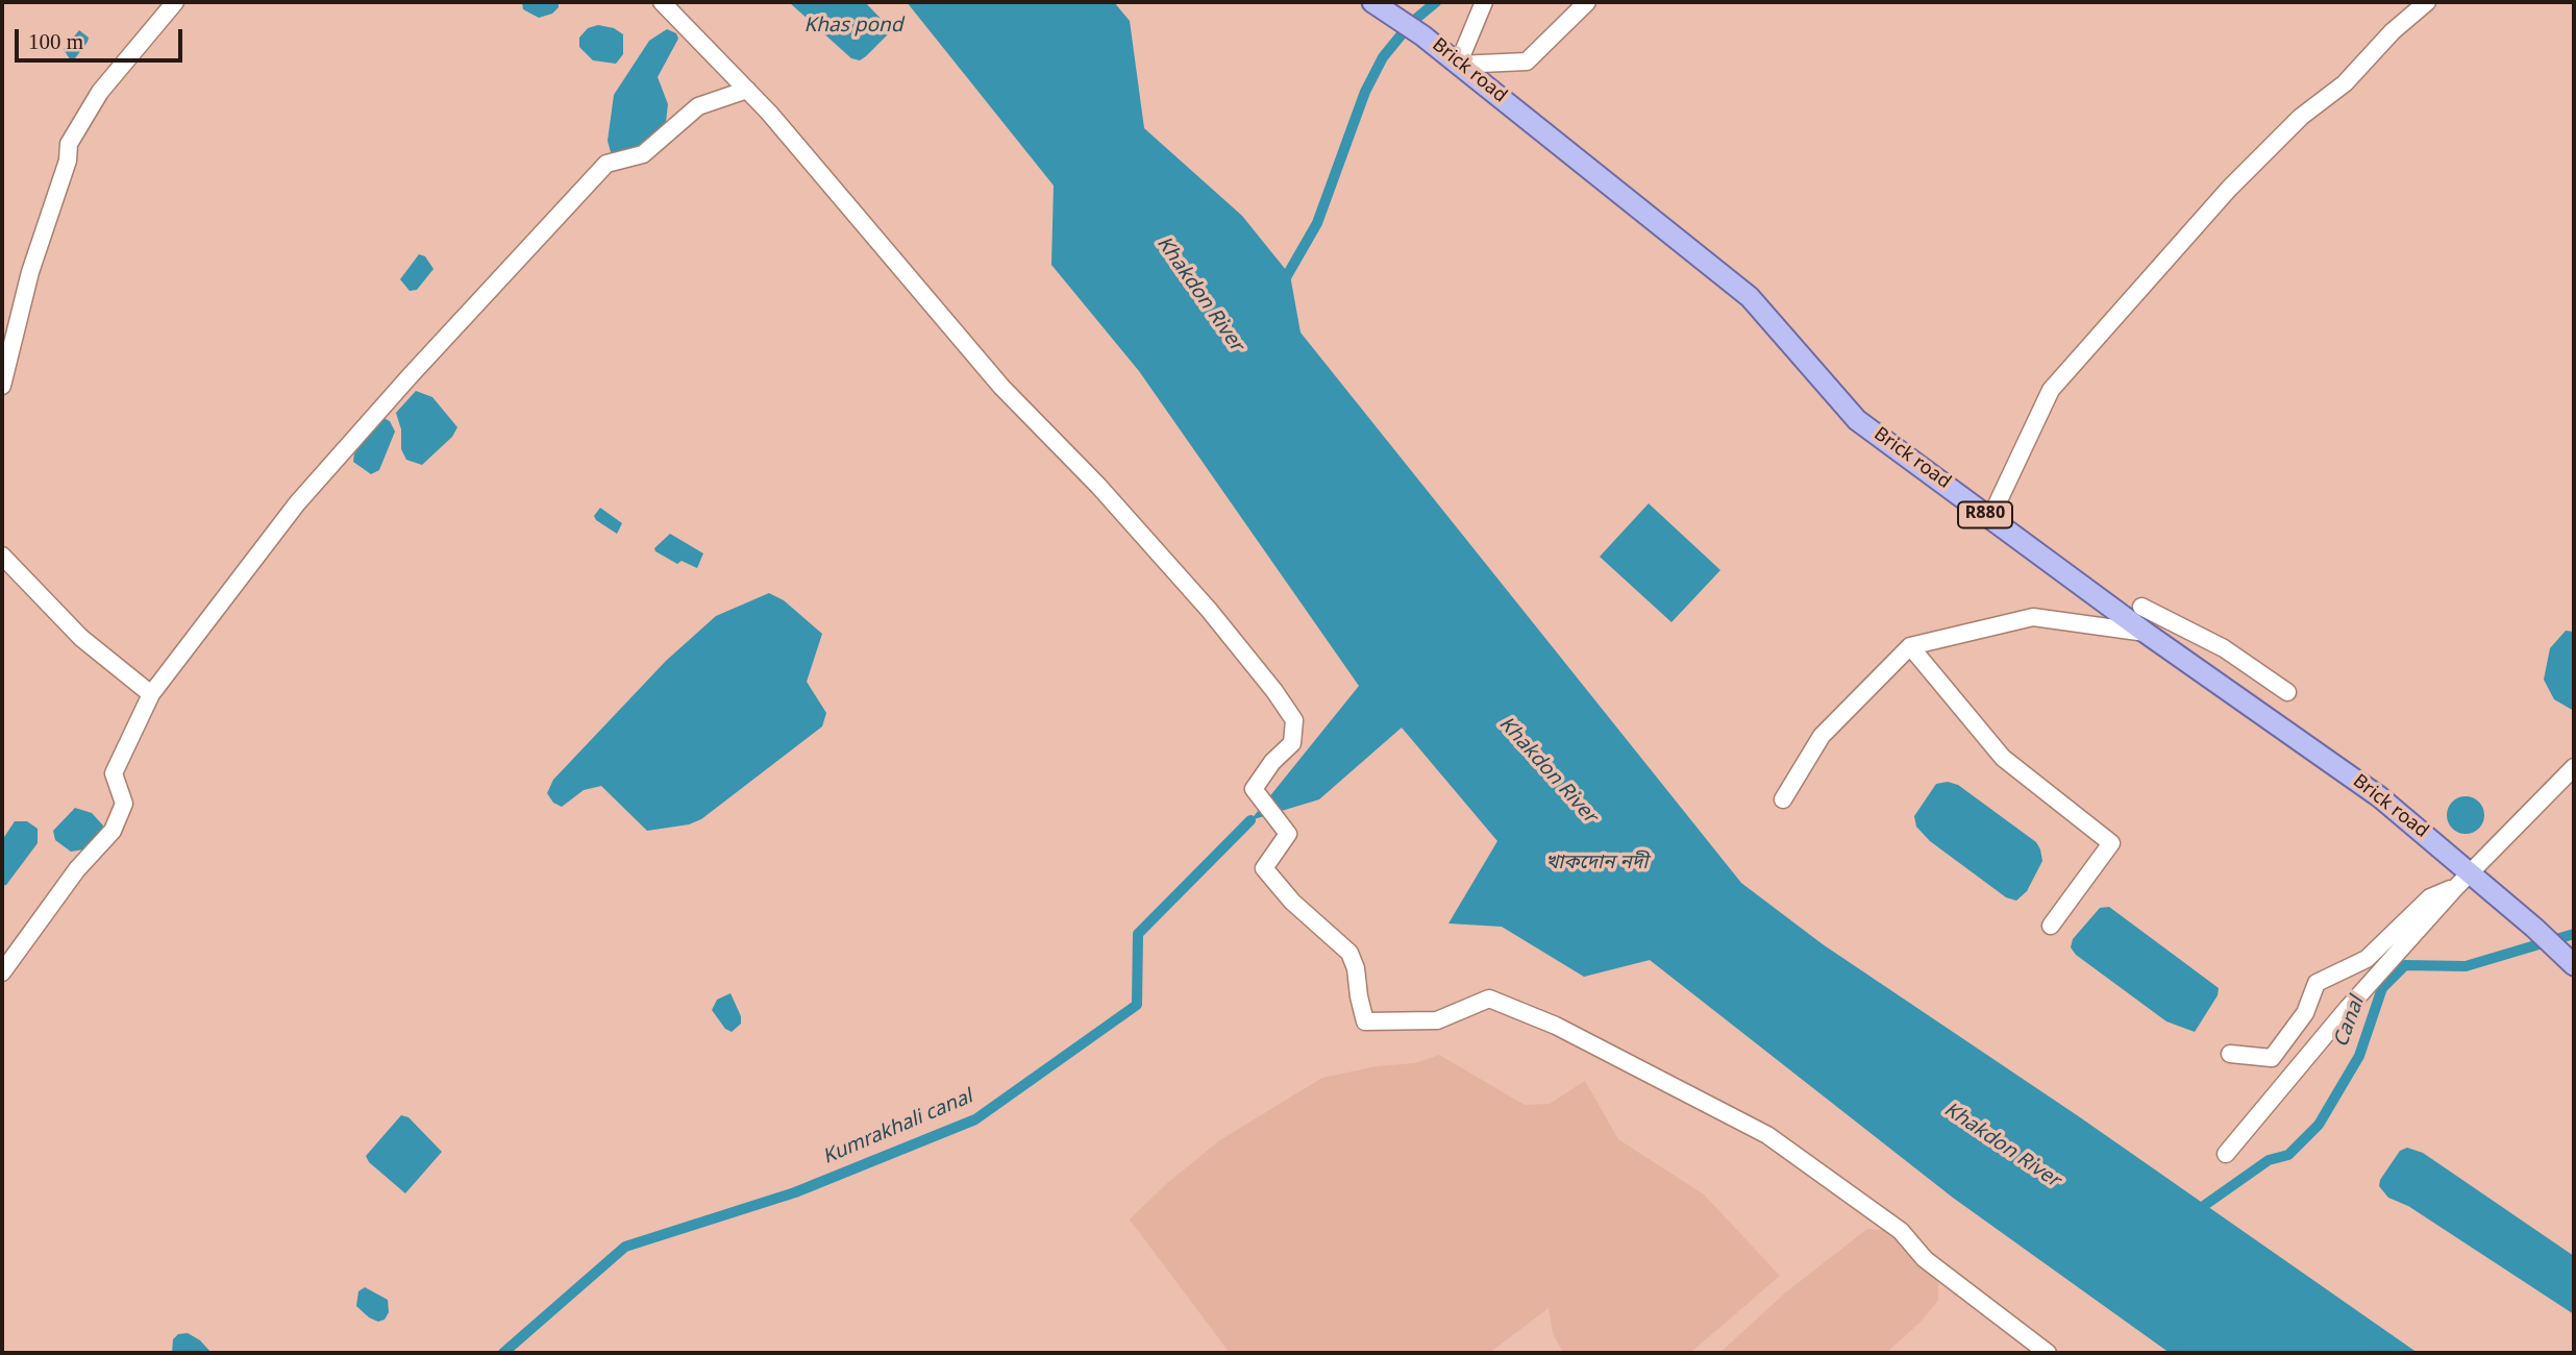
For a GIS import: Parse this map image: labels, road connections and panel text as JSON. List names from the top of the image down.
{
  "streets": {
    "main road": ["Brick road", "R880"]
  },
  "water": [
    "Khas pond",
    "Khakdon River",
    "খাকদোন নদী",
    "Canal",
    "Kumrakhali canal"
  ],
  "scale_bar": "100 m"
}
